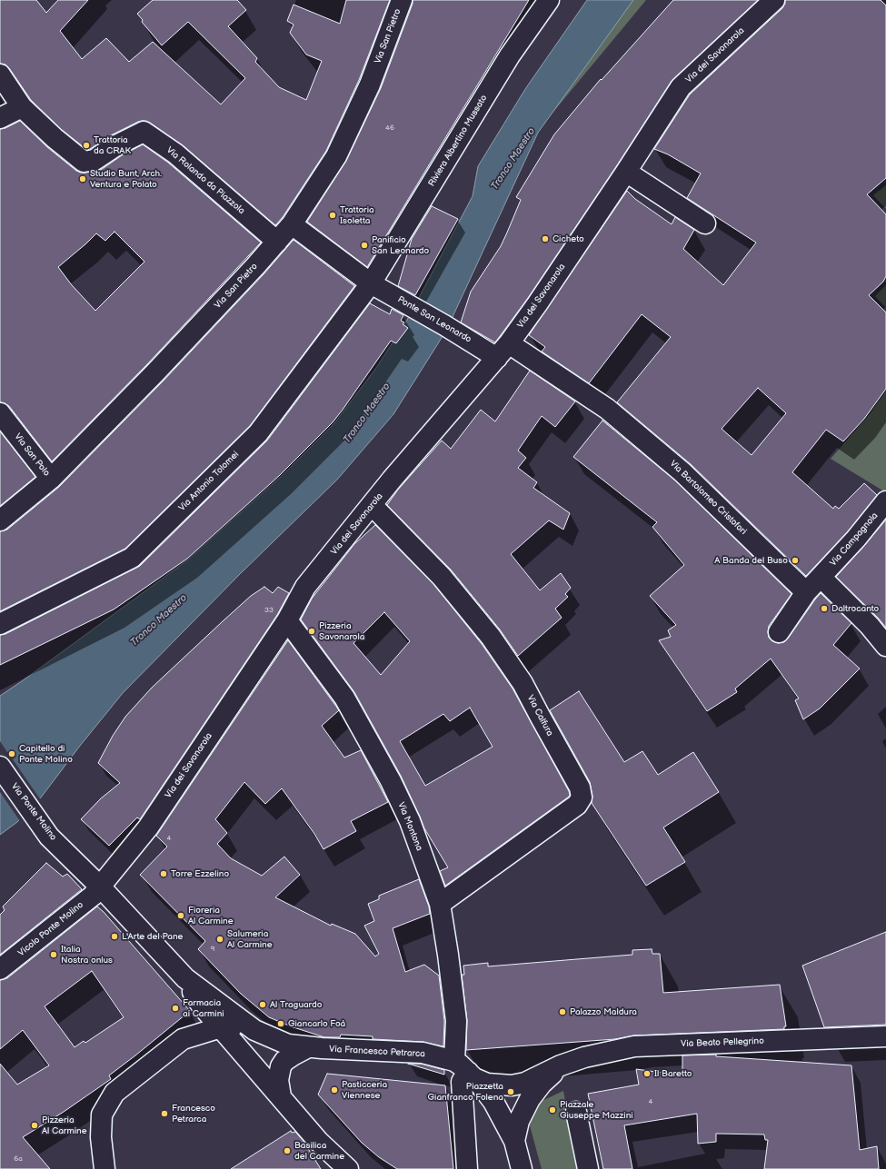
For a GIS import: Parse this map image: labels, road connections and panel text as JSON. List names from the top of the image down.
{
  "streets": {
    "street": [
      "Via San Pietro",
      "Via dei Savonarola",
      "Riviera Albertino Mussato",
      "Via Rolando da Piazzola",
      "Ponte San Leonardo",
      "Via San Polo",
      "Via Antonio Tolomei",
      "Via Bartolomeo Cristofori",
      "Via Campagnola",
      "Via Calfura",
      "Via Ponte Molino",
      "Via Montona",
      "Vicolo Ponte Molino",
      "Via Beato Pellegrino",
      "Via Francesco Petrarca"
    ]
  },
  "crossings": [
    ["Via San Pietro", "Via Rolando da Piazzola"],
    ["Via San Pietro", "Via San Polo"],
    ["Via dei Savonarola", "Ponte San Leonardo"],
    ["Via dei Savonarola", "Via Bartolomeo Cristofori"],
    ["Via dei Savonarola", "Via Calfura"],
    ["Via dei Savonarola", "Via Ponte Molino"],
    ["Via dei Savonarola", "Via Montona"],
    ["Via dei Savonarola", "Vicolo Ponte Molino"],
    ["Via dei Savonarola", "Via Francesco Petrarca"],
    ["Riviera Albertino Mussato", "Ponte San Leonardo"],
    ["Riviera Albertino Mussato", "Via Antonio Tolomei"],
    ["Ponte San Leonardo", "Via Antonio Tolomei"],
    ["Via Calfura", "Via Montona"],
    ["Via Ponte Molino", "Vicolo Ponte Molino"],
    ["Via Ponte Molino", "Via Francesco Petrarca"],
    ["Via Montona", "Via Beato Pellegrino"],
    ["Via Montona", "Via Francesco Petrarca"],
    ["Vicolo Ponte Molino", "Via Francesco Petrarca"],
    ["Via Beato Pellegrino", "Via Francesco Petrarca"]
  ],
  "water": ["Tronco Maestro"],
  "places": [
    "Trattoria da CRAK",
    "Studio Bunt, Arch. Ventura e Polato",
    "Trattoria Isoletta",
    "Cicheto",
    "Panificio San Leonardo",
    "A Banda del Buso",
    "Daltrocanto",
    "Pizzeria Savonarola",
    "Capitello di Ponte Molino",
    "Torre Ezzelino",
    "Fioreria Al Carmine",
    "L'Arte del Pane",
    "Salumeria Al Carmine",
    "Italia Nostra onlus",
    "Al Traguardo",
    "Farmacia ai Carmini",
    "Palazzo Maldura",
    "Giancarlo Foà",
    "Il Baretto",
    "Pasticceria Viennese",
    "Piazzetta Gianfranco Folena",
    "Piazzale Giuseppe Mazzini",
    "Francesco Petrarca",
    "Pizzeria Al Carmine",
    "Basilica del Carmine"
  ],
  "house_numbers": [
    "46",
    "33",
    "4",
    "9",
    "4",
    "6a"
  ]
}
